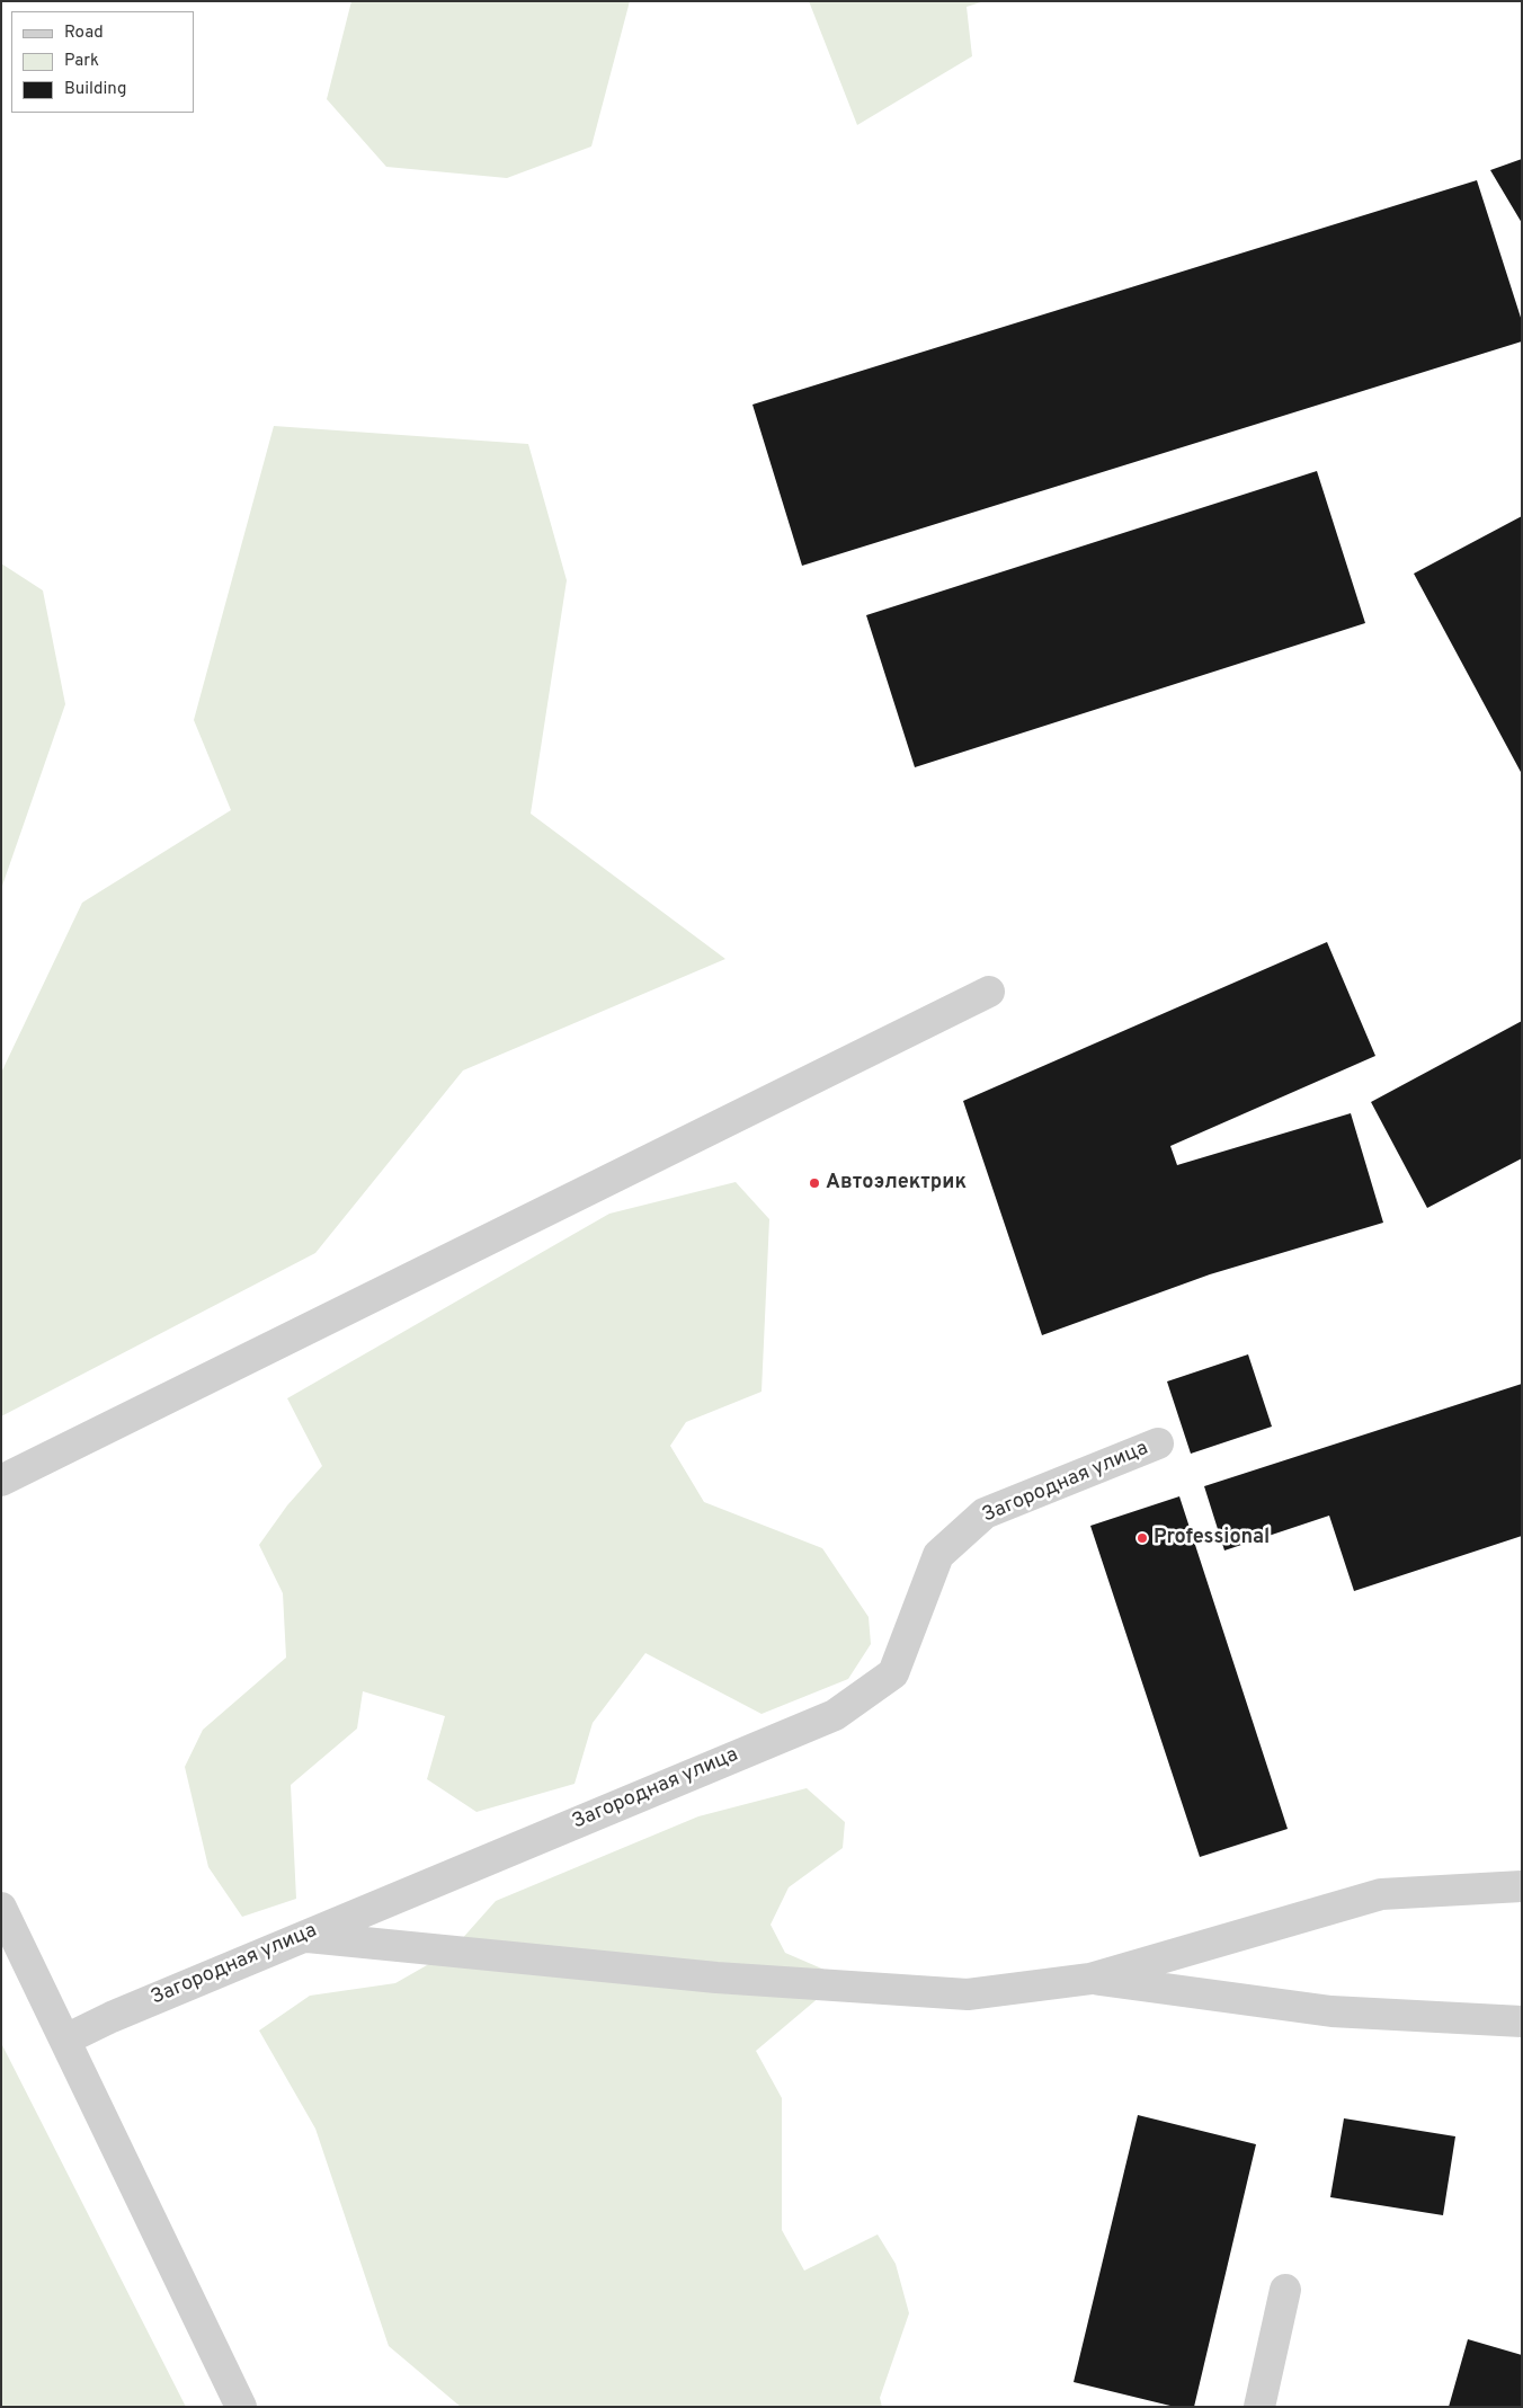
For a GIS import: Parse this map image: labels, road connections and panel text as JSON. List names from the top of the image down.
{
  "streets": {
    "street": ["Загородная улица"]
  },
  "places": ["Автоэлектрик", "Professional"],
  "legend": ["Road", "Park", "Building"]
}
